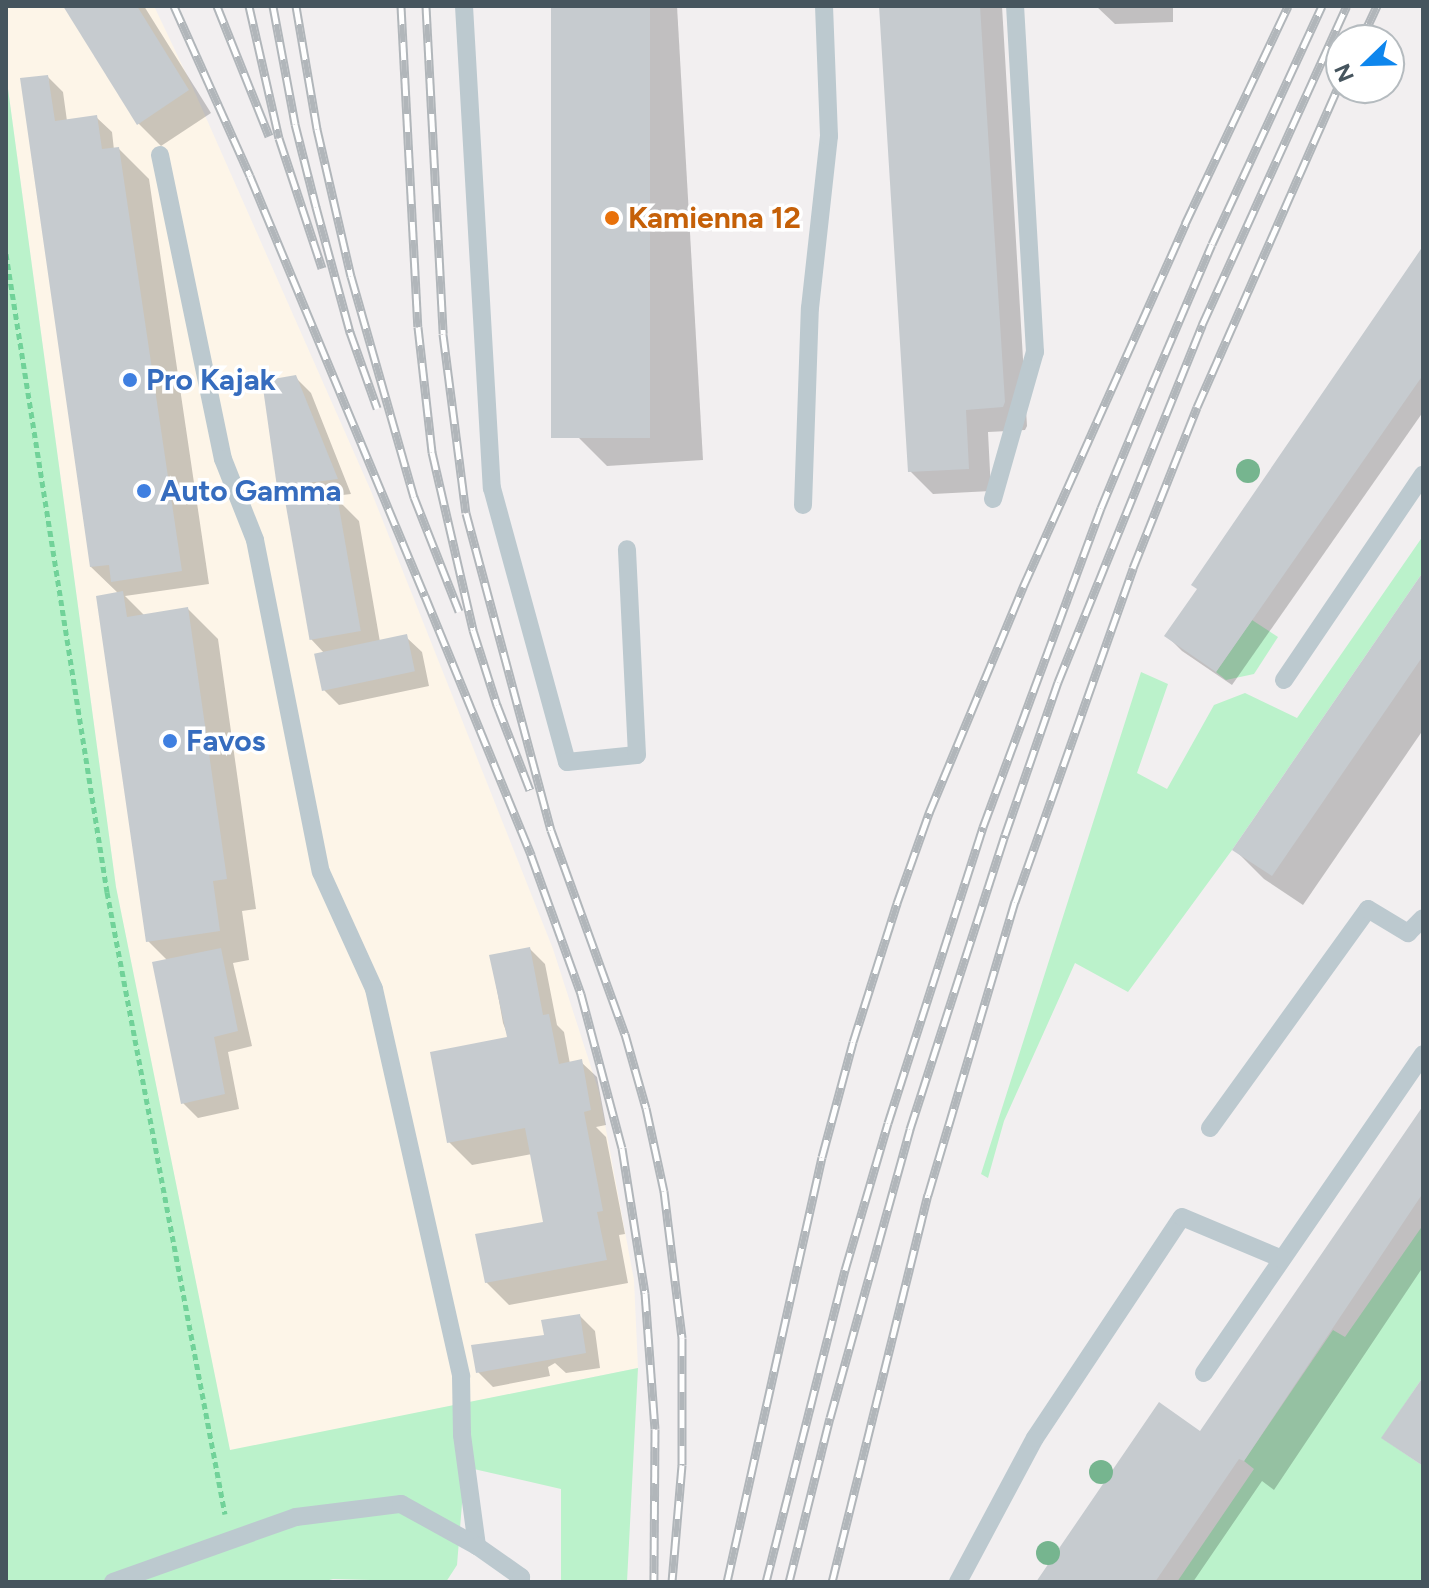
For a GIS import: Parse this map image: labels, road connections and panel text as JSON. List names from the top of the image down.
{
  "places": [
    "Kamienna 12",
    "Pro Kajak",
    "Auto Gamma",
    "Favos"
  ],
  "north": "bottom left"
}
